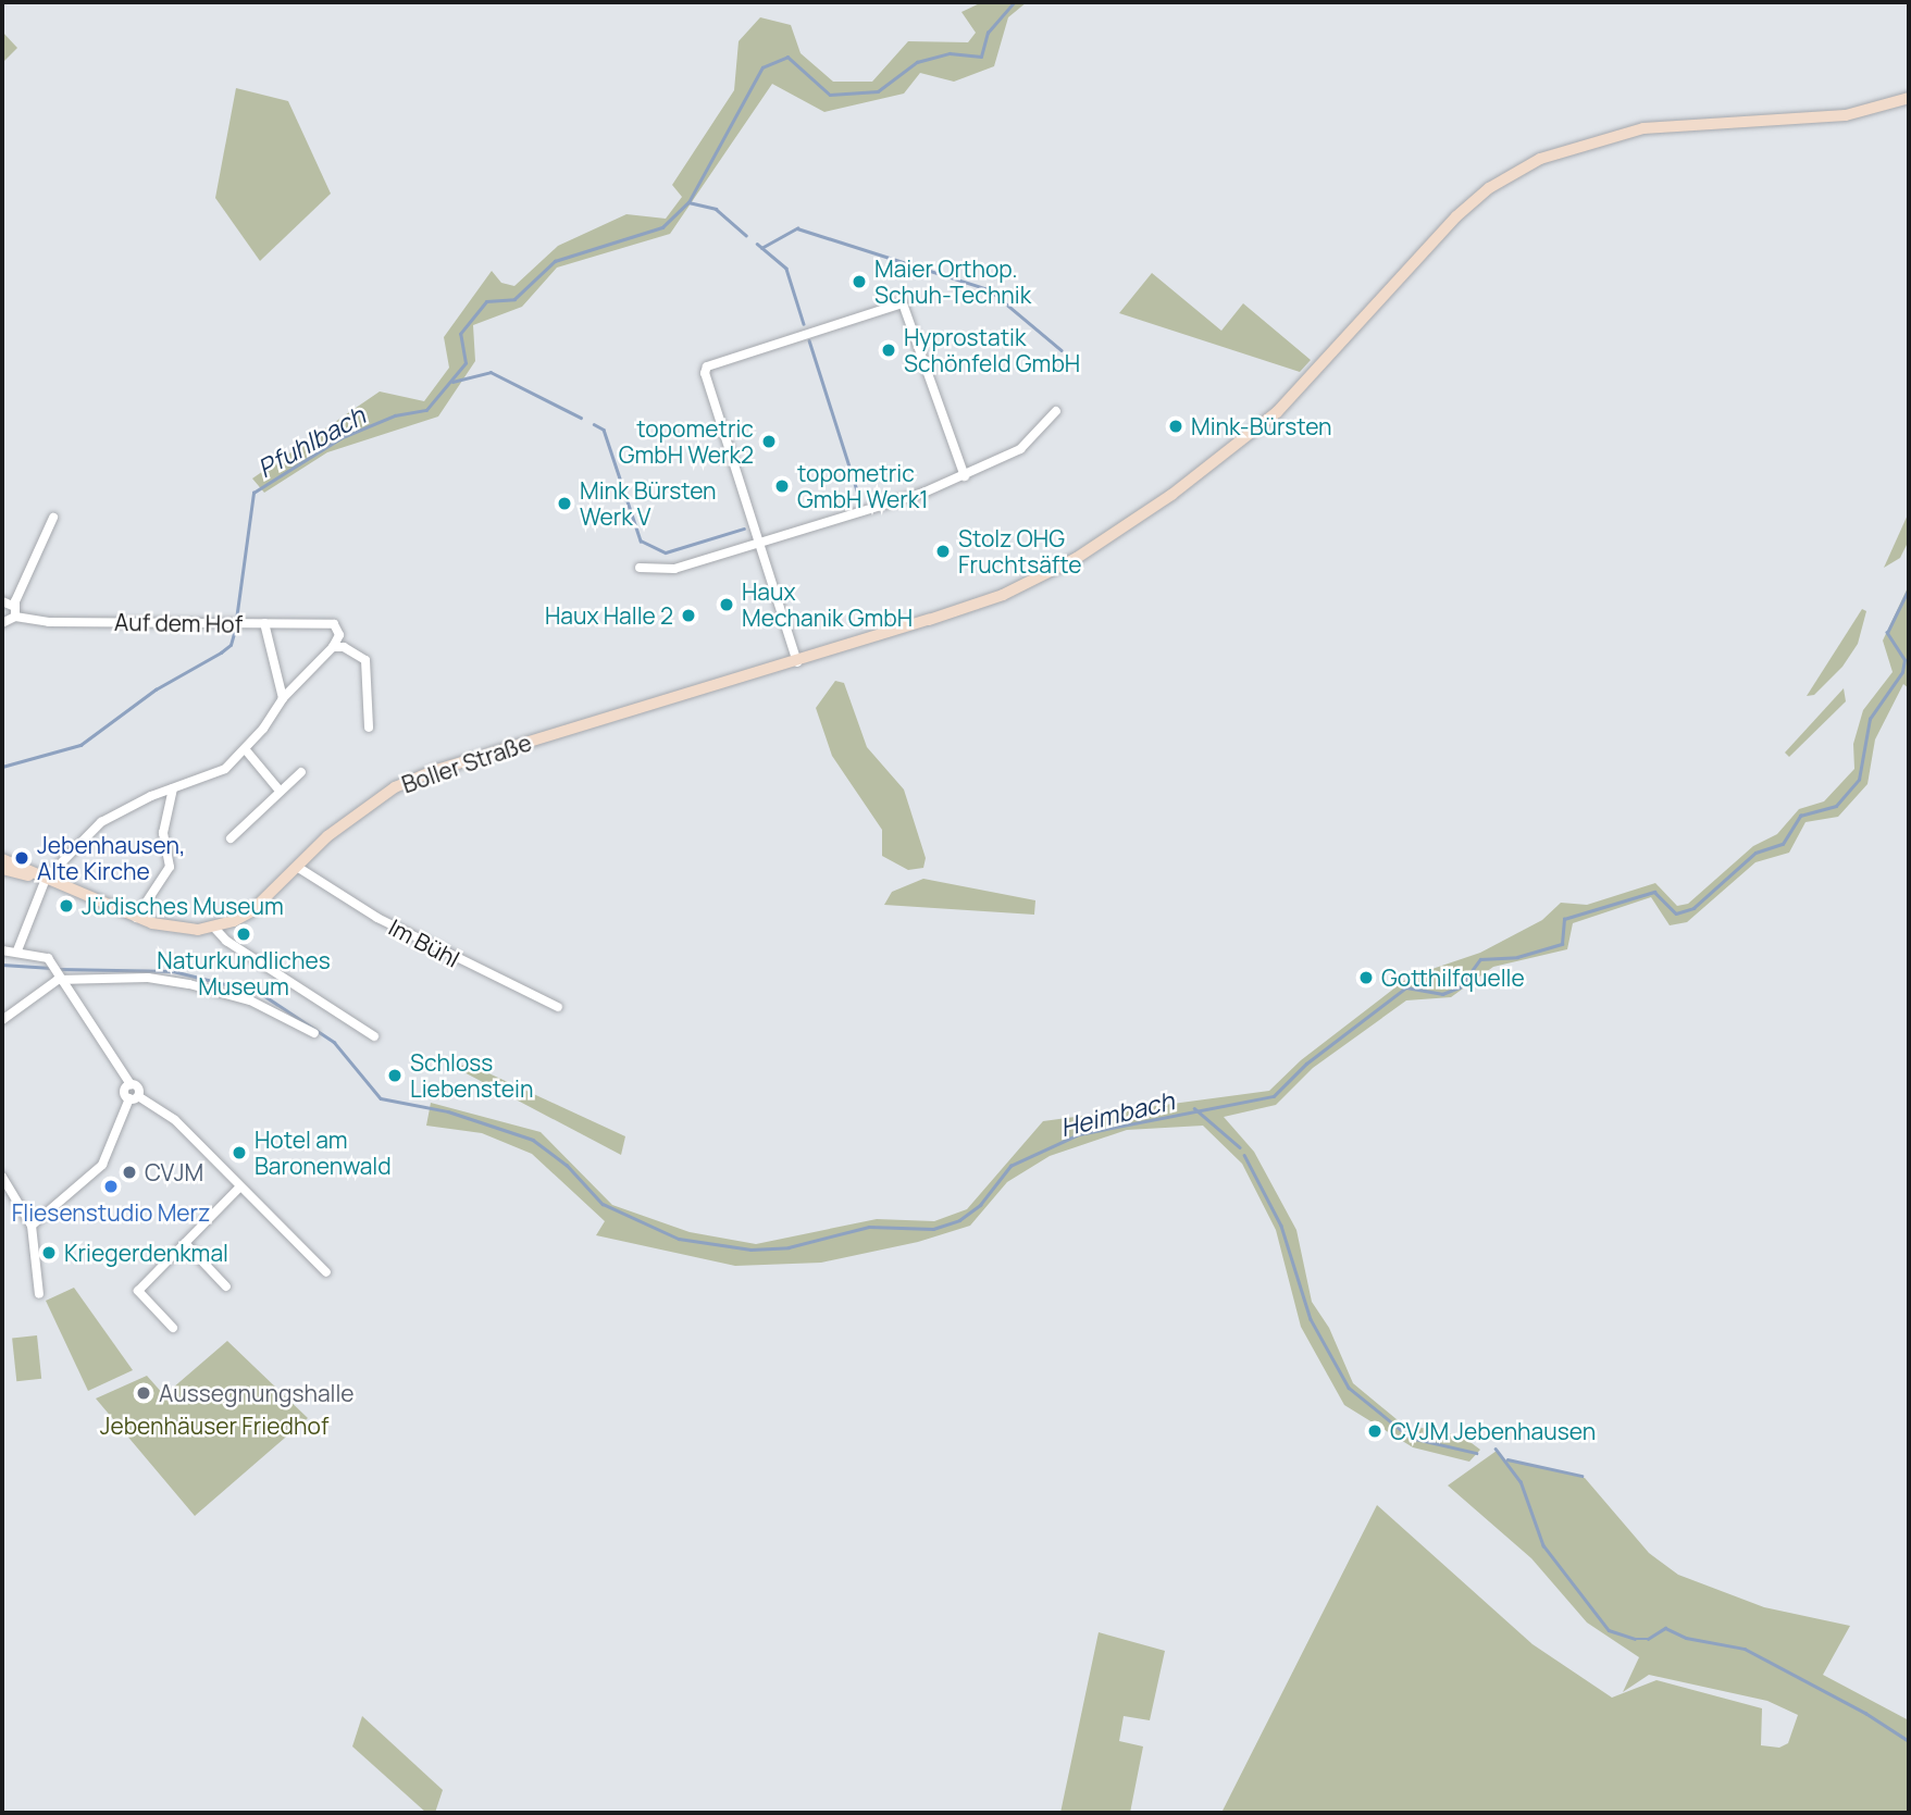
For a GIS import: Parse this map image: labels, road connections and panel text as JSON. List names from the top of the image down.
{
  "streets": {
    "main road": ["Boller Straße"],
    "street": ["Auf dem Hof", "Im Bühl"]
  },
  "crossings": [
    ["Boller Straße", "Im Bühl"]
  ],
  "water": ["Pfuhlbach", "Heimbach"],
  "parks": ["Jebenhäuser Friedhof"],
  "places": [
    "Maier Orthop. Schuh-Technik",
    "Hyprostatik Schönfeld GmbH",
    "Mink-Bürsten",
    "topometric GmbH Werk2",
    "topometric GmbH Werk1",
    "Mink Bürsten Werk V",
    "Stolz OHG Fruchtsäfte",
    "Haux Mechanik GmbH",
    "Haux Halle 2",
    "Jebenhausen, Alte Kirche",
    "Jüdisches Museum",
    "Naturkundliches Museum",
    "Gotthilfquelle",
    "Schloss Liebenstein",
    "Hotel am Baronenwald",
    "CVJM",
    "Fliesenstudio Merz",
    "Kriegerdenkmal",
    "Aussegnungshalle",
    "CVJM Jebenhausen"
  ]
}
